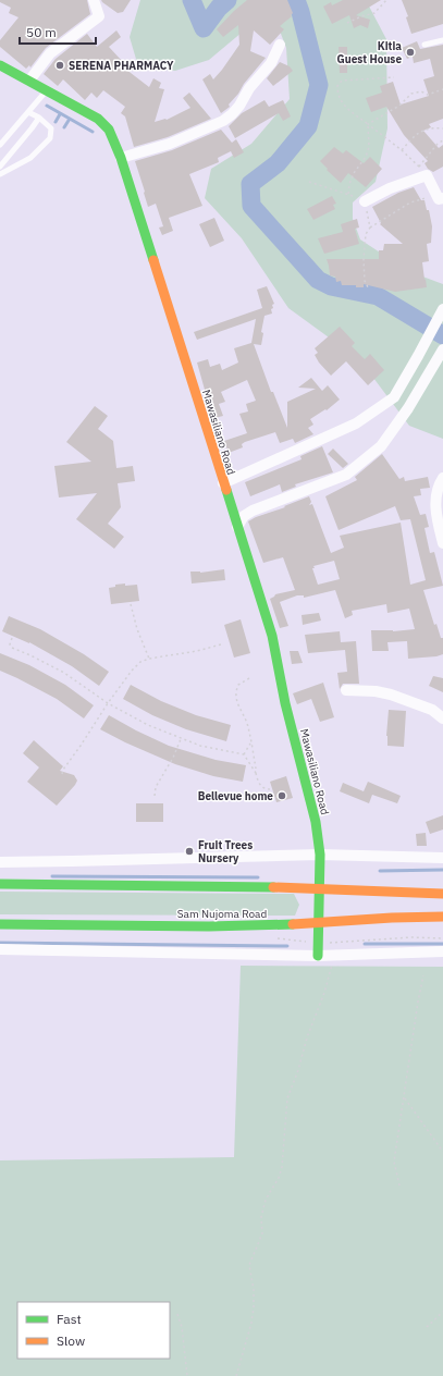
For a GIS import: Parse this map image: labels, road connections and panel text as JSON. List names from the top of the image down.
{
  "streets": {
    "street": ["Mawasiliano Road", "Sam Nujoma Road"]
  },
  "crossings": [
    ["Mawasiliano Road", "Sam Nujoma Road"]
  ],
  "places": [
    "Kitia Guest House",
    "SERENA PHARMACY",
    "Bellevue home",
    "Fruit Trees Nursery"
  ],
  "legend": ["Fast", "Slow"],
  "scale_bar": "50 m"
}
